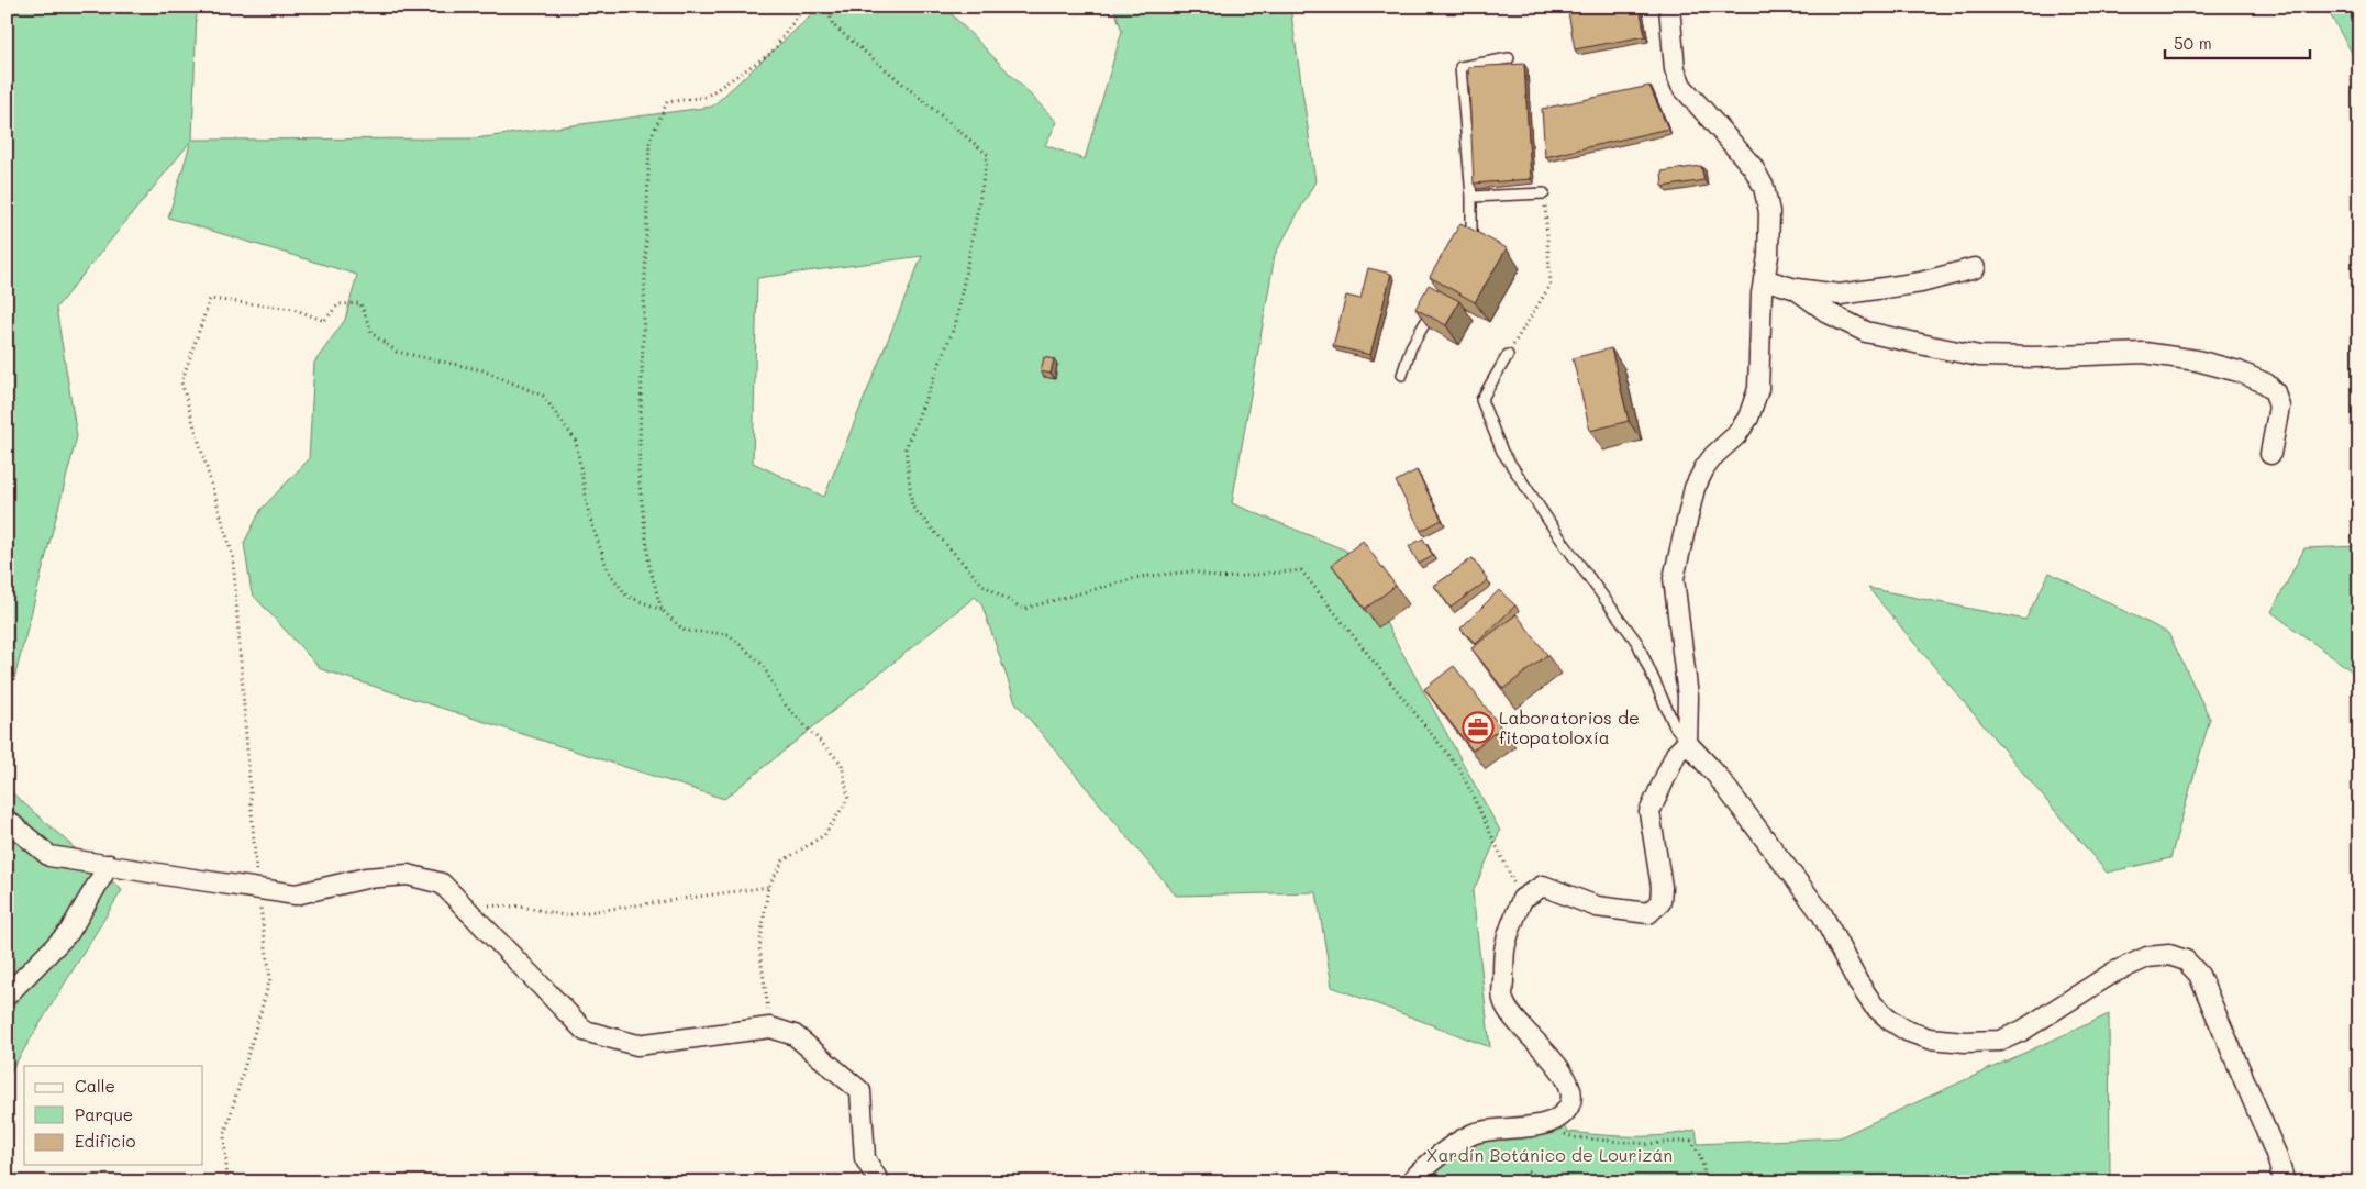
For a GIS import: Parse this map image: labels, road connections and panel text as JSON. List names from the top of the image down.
{
  "parks": ["Xardín Botánico de Lourizán"],
  "places": {
    "office": ["Laboratorios de fitopatoloxía"]
  },
  "legend": ["Calle", "Parque", "Edificio"],
  "scale_bar": "50 m"
}
